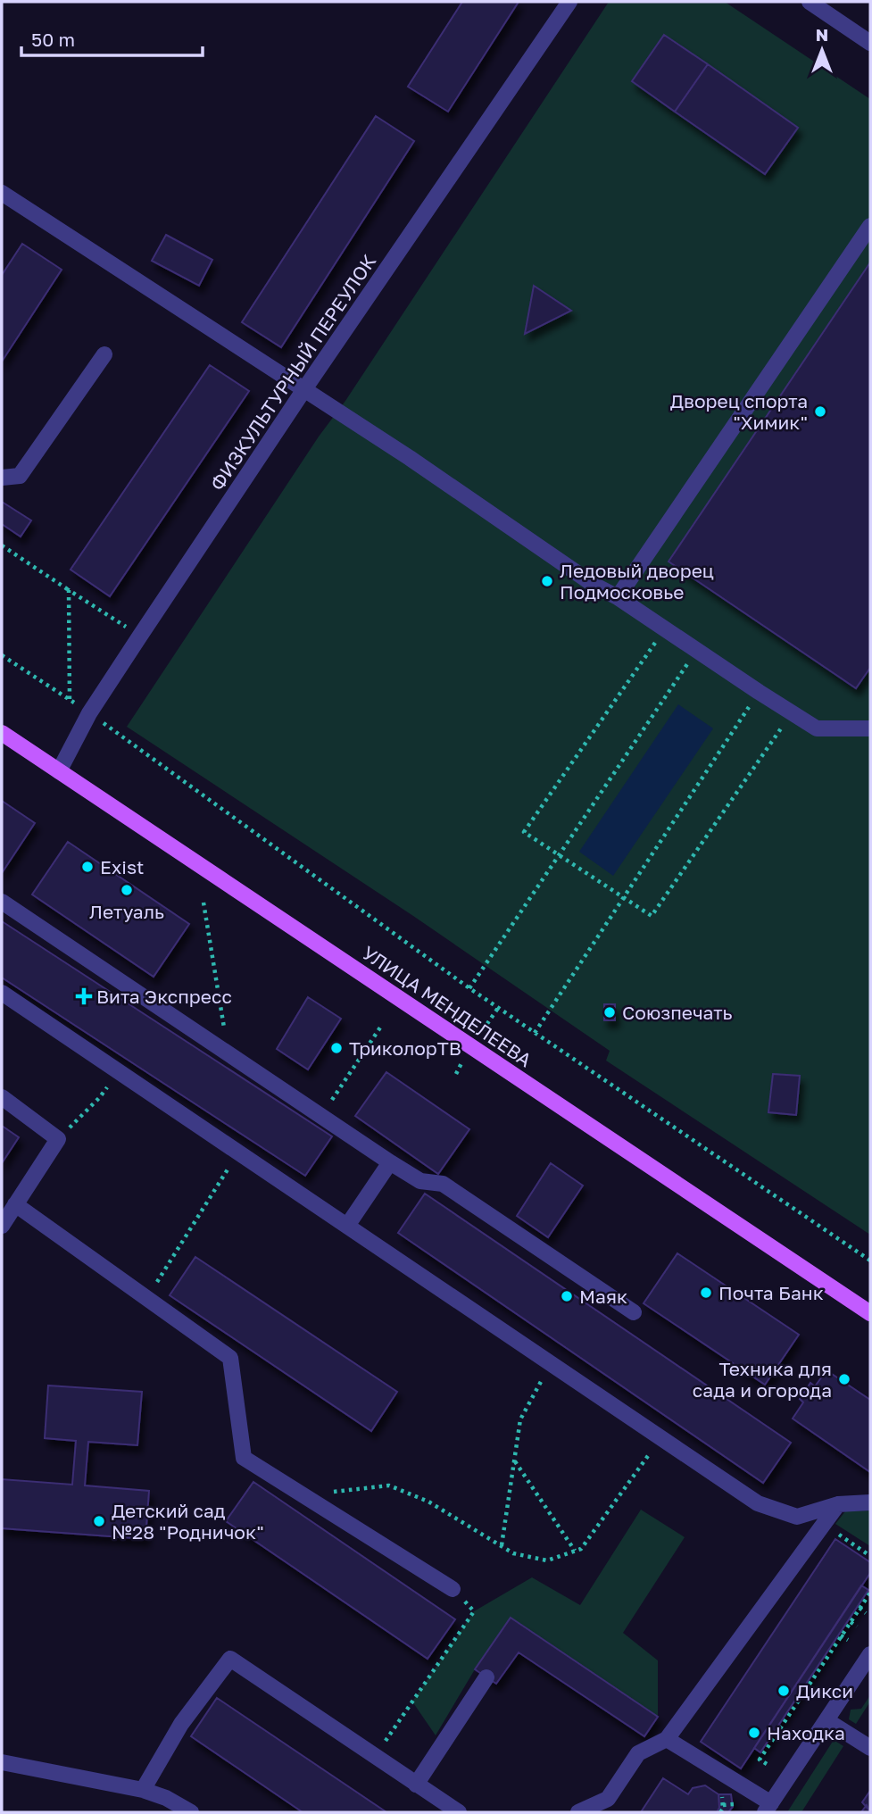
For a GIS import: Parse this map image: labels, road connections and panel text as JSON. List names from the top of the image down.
{
  "streets": {
    "main road": ["УЛИЦА МЕНДЕЛЕЕВА"],
    "street": ["ФИЗКУЛЬТУРНЫЙ ПЕРЕУЛОК"]
  },
  "crossings": [
    ["ФИЗКУЛЬТУРНЫЙ ПЕРЕУЛОК", "УЛИЦА МЕНДЕЛЕЕВА"]
  ],
  "places": {
    "other": [
      "Дворец спорта \"Химик\"",
      "Ледовый дворец Подмосковье",
      "Exist",
      "Летуаль",
      "Союзпечать",
      "ТриколорТВ",
      "Почта Банк",
      "Маяк",
      "Техника для сада и огорода",
      "Детский сад №28 \"Родничок\"",
      "Дикси",
      "Находка"
    ],
    "health": ["Вита Экспресс"]
  },
  "scale_bar": "50 m",
  "north": "top"
}
